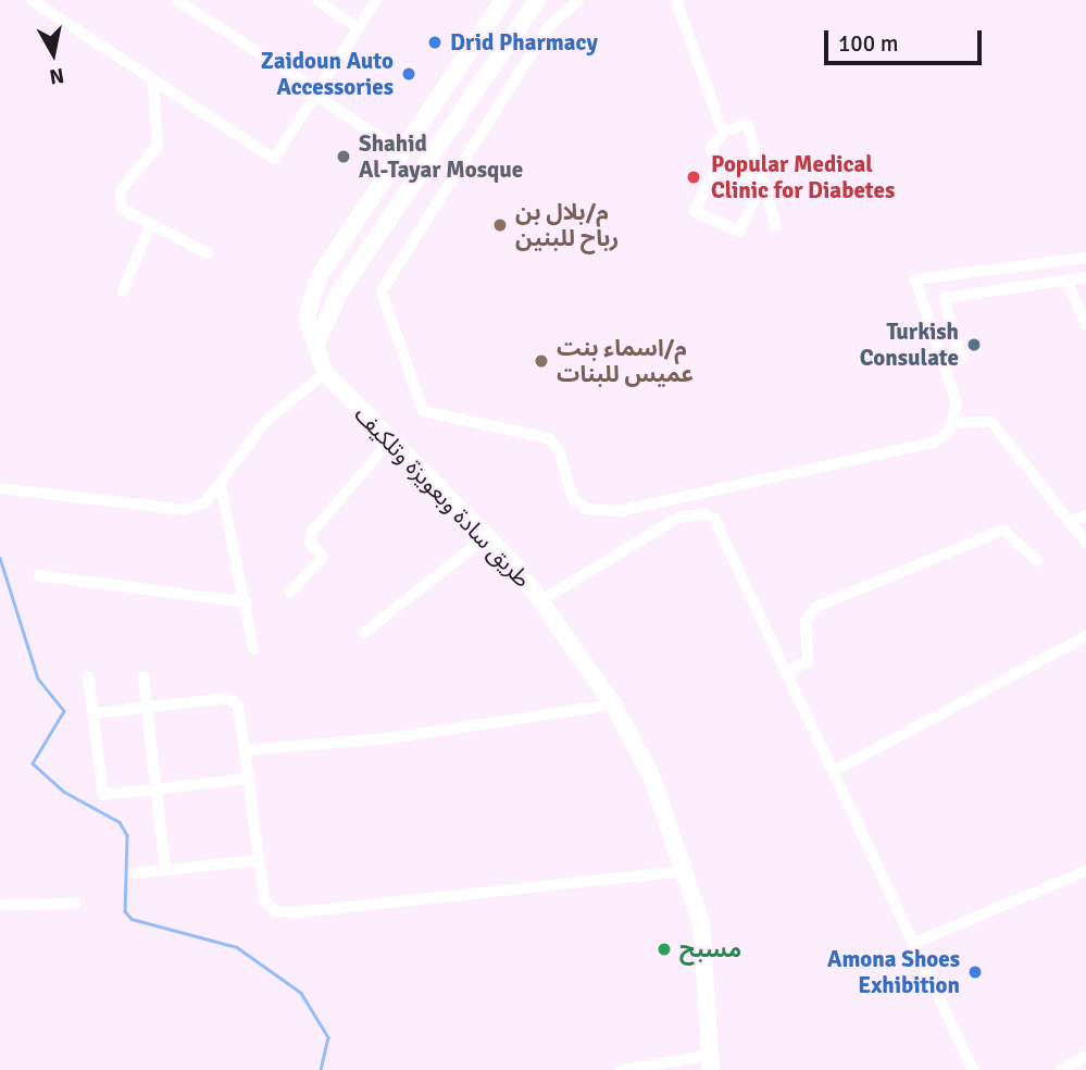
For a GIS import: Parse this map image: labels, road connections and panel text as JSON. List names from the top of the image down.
{
  "streets": {
    "main road": ["طريق سادة وبعويزة وتلكيف"]
  },
  "places": [
    "Drid Pharmacy",
    "Zaidoun Auto Accessories",
    "Shahid Al-Tayar Mosque",
    "Popular Medical Clinic for Diabetes",
    "م/بلال بن رباح للبنين",
    "Turkish Consulate",
    "م/اسماء بنت عميس للبنات",
    "مسبح",
    "Amona Shoes Exhibition"
  ],
  "scale_bar": "100 m",
  "north": "bottom"
}
